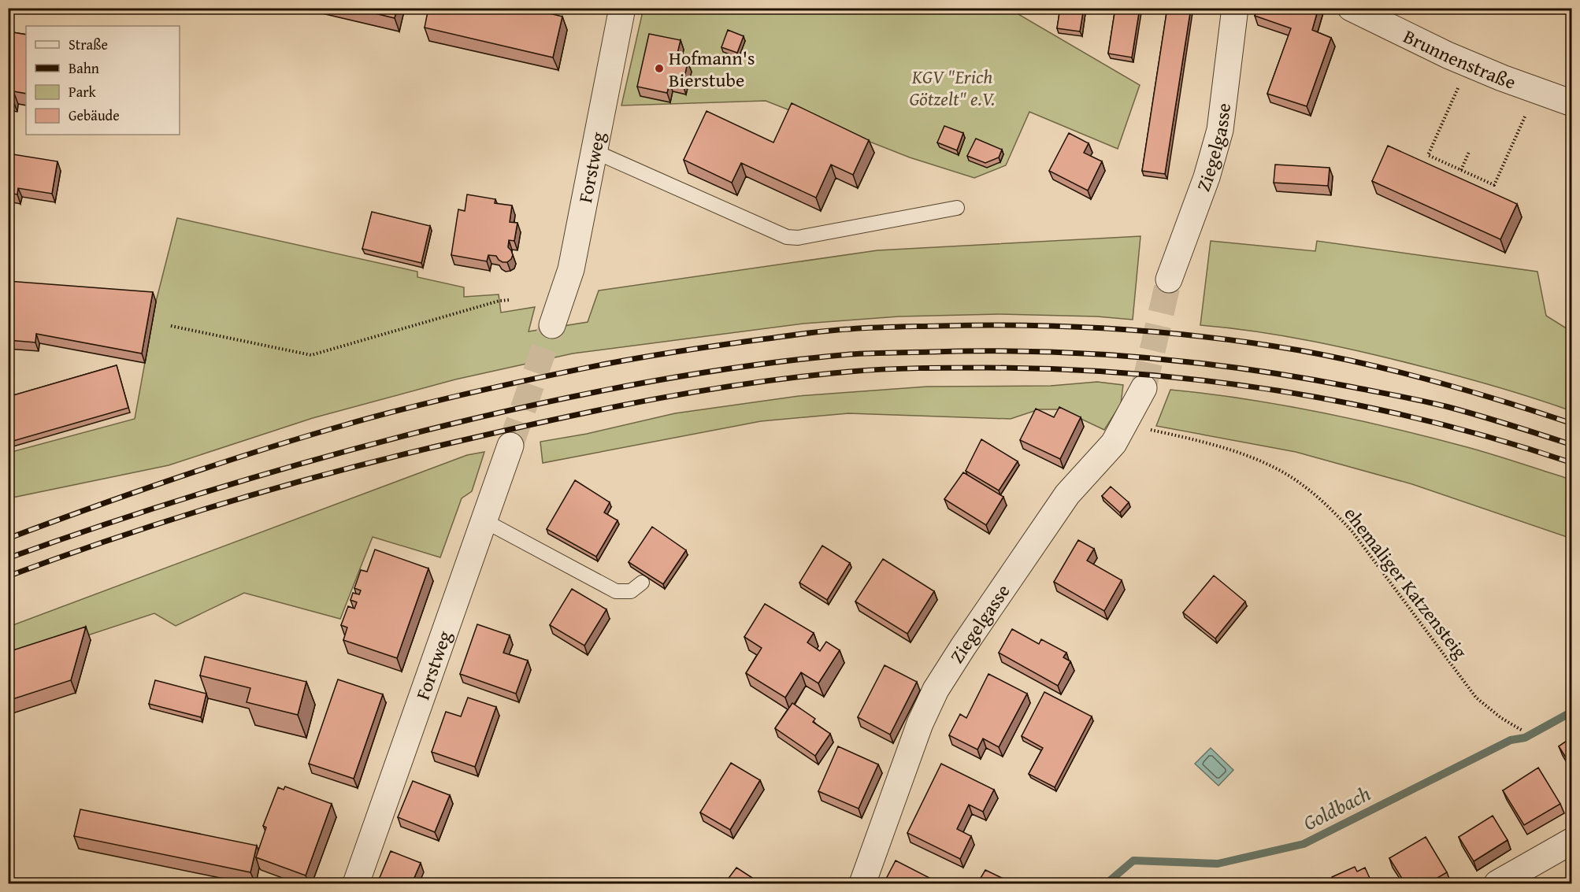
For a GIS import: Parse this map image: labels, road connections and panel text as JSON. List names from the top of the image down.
{
  "streets": {
    "street": ["Brunnenstraße", "Ziegelgasse", "Forstweg"],
    "path": ["ehemaliger Katzensteig"]
  },
  "crossings": [
    ["Ziegelgasse", "ehemaliger Katzensteig"]
  ],
  "water": ["Goldbach"],
  "parks": ["KGV \"Erich Götzelt\" e.V."],
  "places": ["Hofmann's Bierstube"],
  "legend": [
    "Straße",
    "Bahn",
    "Park",
    "Gebäude"
  ]
}
